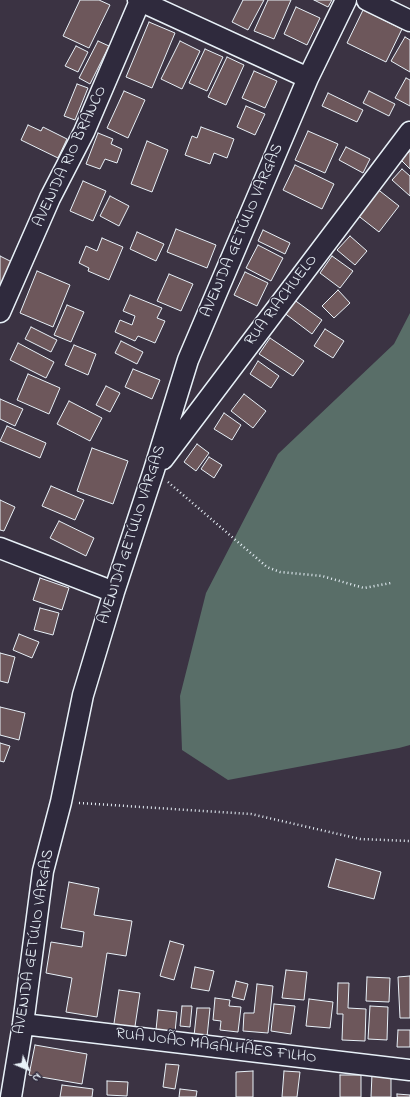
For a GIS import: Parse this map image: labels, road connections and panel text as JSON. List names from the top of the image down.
{
  "streets": {
    "street": [
      "AVENIDA RIO BRANCO",
      "AVENIDA GETÚLIO VARGAS",
      "RUA RIACHUELO",
      "RUA JOÃO MAGALHÃES FILHO"
    ]
  },
  "crossings": [
    ["AVENIDA GETÚLIO VARGAS", "RUA RIACHUELO"],
    ["AVENIDA GETÚLIO VARGAS", "RUA JOÃO MAGALHÃES FILHO"]
  ],
  "north": "bottom right"
}
